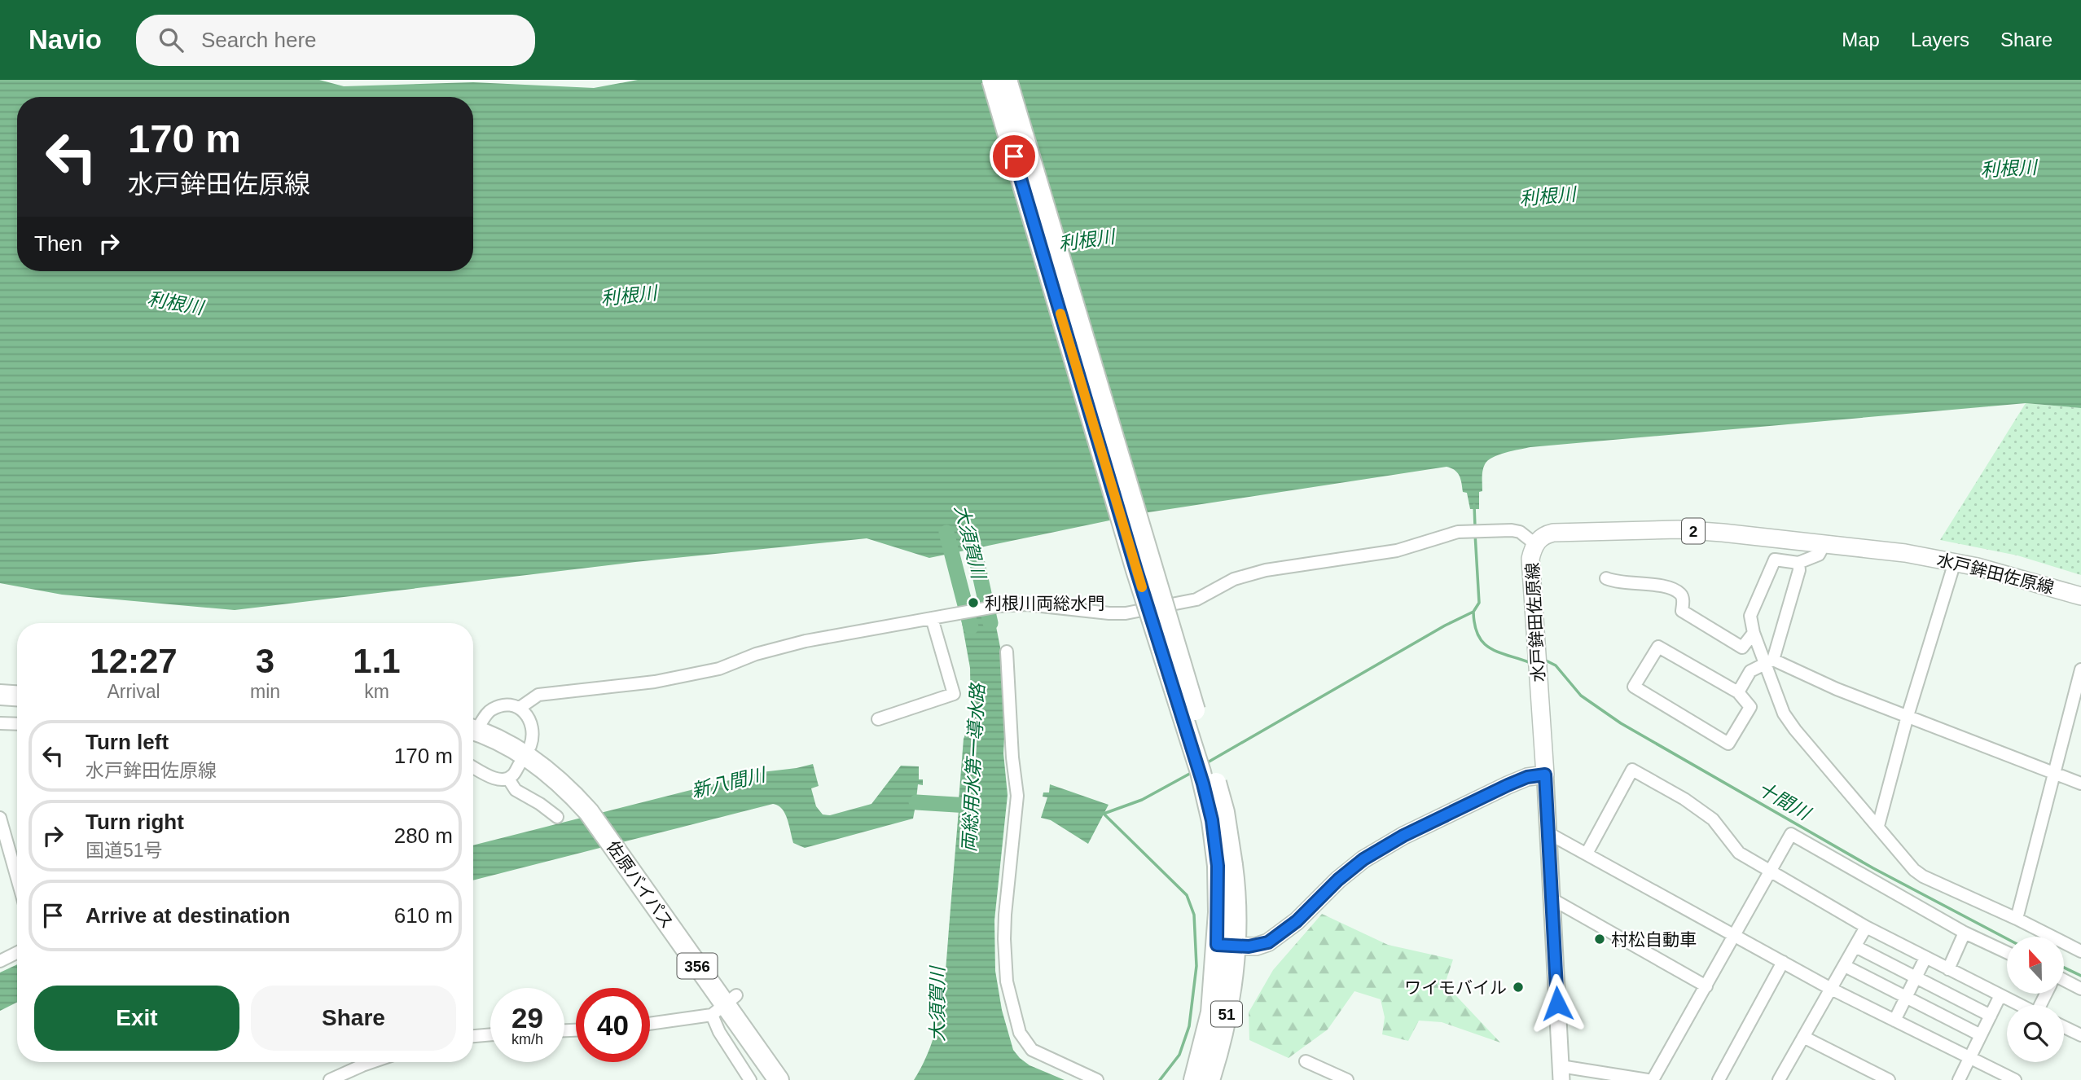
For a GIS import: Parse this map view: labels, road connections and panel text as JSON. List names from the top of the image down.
{
  "streets": {
    "highway": ["佐原バイパス", "356", "51"],
    "main road": ["2", "水戸鉾田佐原線"]
  },
  "water": [
    "利根川",
    "大須賀川",
    "両総用水第一導水路",
    "新八間川",
    "十間川"
  ],
  "places": ["利根川両総水門", "村松自動車", "ワイモバイル"],
  "north": "top",
  "page": {
    "header": "Navio",
    "search": "Search here",
    "nav": ["Map", "Layers", "Share"],
    "turn": ["170 m", "水戸鉾田佐原線"],
    "then": "Then",
    "eta": [
      "12:27",
      "Arrival",
      "3",
      "min",
      "1.1",
      "km"
    ],
    "list": [
      {
        "name": "Turn left",
        "note": "水戸鉾田佐原線",
        "value": "170 m"
      },
      {
        "name": "Turn right",
        "note": "国道51号",
        "value": "280 m"
      },
      {
        "name": "Arrive at destination",
        "value": "610 m"
      }
    ],
    "buttons": ["Exit", "Share"],
    "speed": "29 km/h",
    "limit": "40"
  }
}
